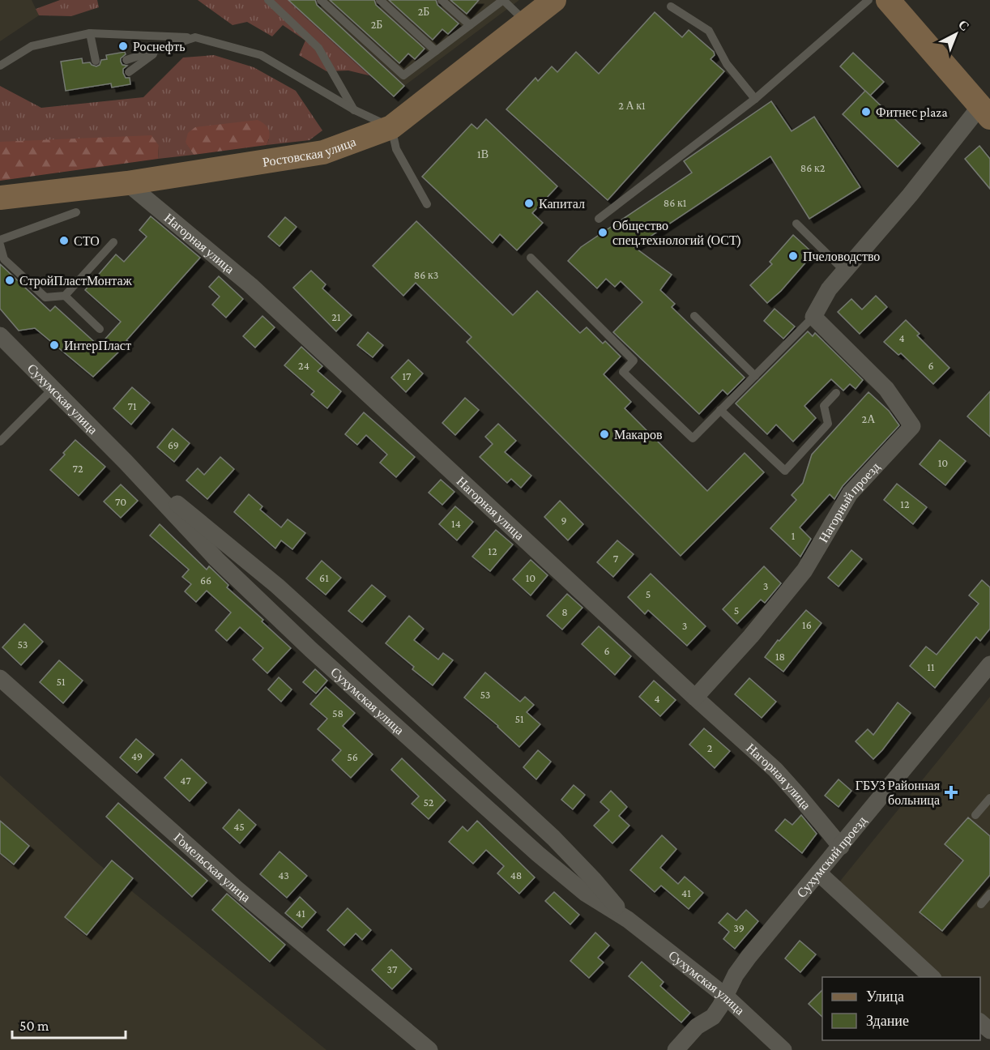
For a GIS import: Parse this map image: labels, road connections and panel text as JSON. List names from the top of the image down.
{
  "streets": {
    "street": [
      "Ростовская улица",
      "Нагорная улица",
      "Сухумская улица",
      "Нагорный проезд",
      "Сухумский проезд",
      "Гомельская улица"
    ]
  },
  "crossings": [
    ["Ростовская улица", "Нагорная улица"],
    ["Нагорная улица", "Нагорный проезд"],
    ["Нагорная улица", "Сухумский проезд"],
    ["Сухумская улица", "Сухумский проезд"]
  ],
  "places": {
    "other": [
      "Роснефть",
      "Фитнес plaza",
      "Капитал",
      "Общество спец.технологий (ОСТ)",
      "СТО",
      "Пчеловодство",
      "СтройПластМонтаж",
      "ИнтерПласт",
      "Макаров"
    ],
    "health": ["ГБУЗ Районная больница"]
  },
  "house_numbers": [
    "2Б",
    "2Б",
    "2 А к1",
    "1В",
    "86 к2",
    "86 к1",
    "86 к3",
    "21",
    "4",
    "24",
    "6",
    "17",
    "71",
    "2А",
    "69",
    "10",
    "72",
    "70",
    "12",
    "9",
    "14",
    "1",
    "12",
    "7",
    "61",
    "10",
    "66",
    "3",
    "5",
    "5",
    "8",
    "16",
    "3",
    "53",
    "6",
    "18",
    "11",
    "51",
    "53",
    "4",
    "58",
    "51",
    "2",
    "49",
    "56",
    "47",
    "52",
    "45",
    "43",
    "48",
    "41",
    "41",
    "39",
    "37"
  ],
  "legend": ["Улица", "Здание"],
  "scale_bar": "50 m",
  "north": "top right"
}
